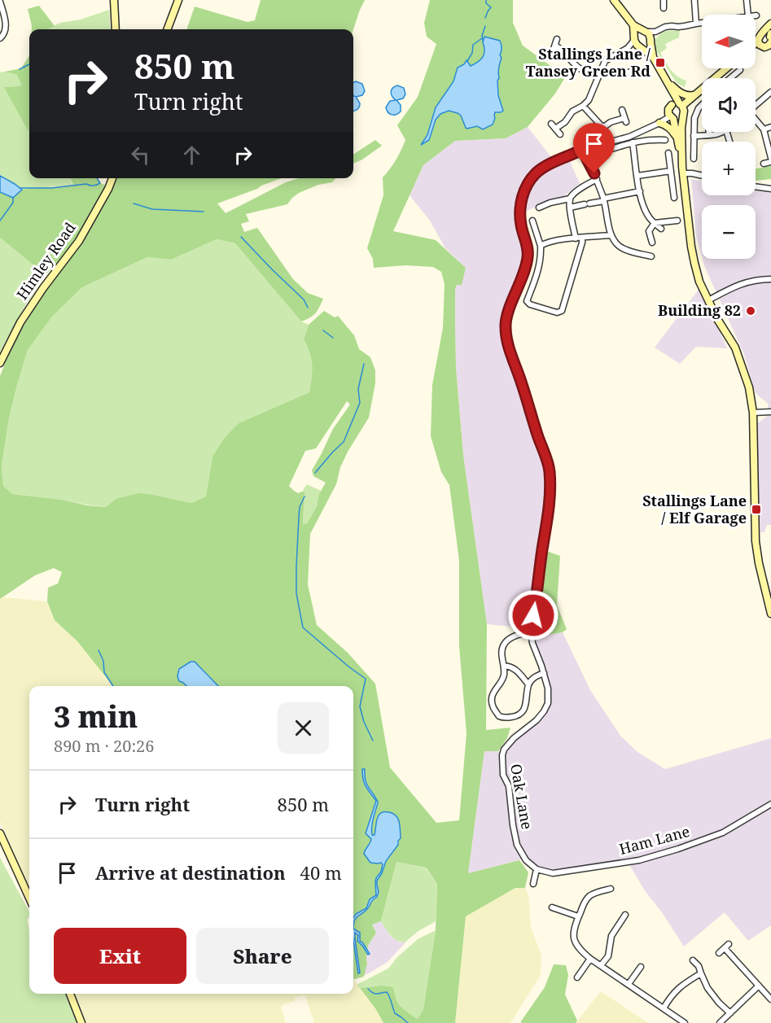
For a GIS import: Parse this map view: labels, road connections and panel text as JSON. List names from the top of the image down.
{
  "streets": {
    "main road": ["Himley Road"],
    "street": ["Oak Lane", "Ham Lane"]
  },
  "crossings": [
    ["Oak Lane", "Ham Lane"]
  ],
  "places": {
    "transit": ["Stallings Lane / Tansey Green Rd", "Stallings Lane / Elf Garage"],
    "other": ["Building 82"]
  },
  "north": "left",
  "page": {
    "map_buttons": ["+", "−"],
    "turn": ["850 m", "Turn right"],
    "heading": ["3 min", "890 m · 20:26"],
    "list": [
      {
        "name": "Turn right",
        "value": "850 m"
      },
      {
        "name": "Arrive at destination",
        "value": "40 m"
      }
    ],
    "buttons": ["Exit", "Share"]
  }
}
